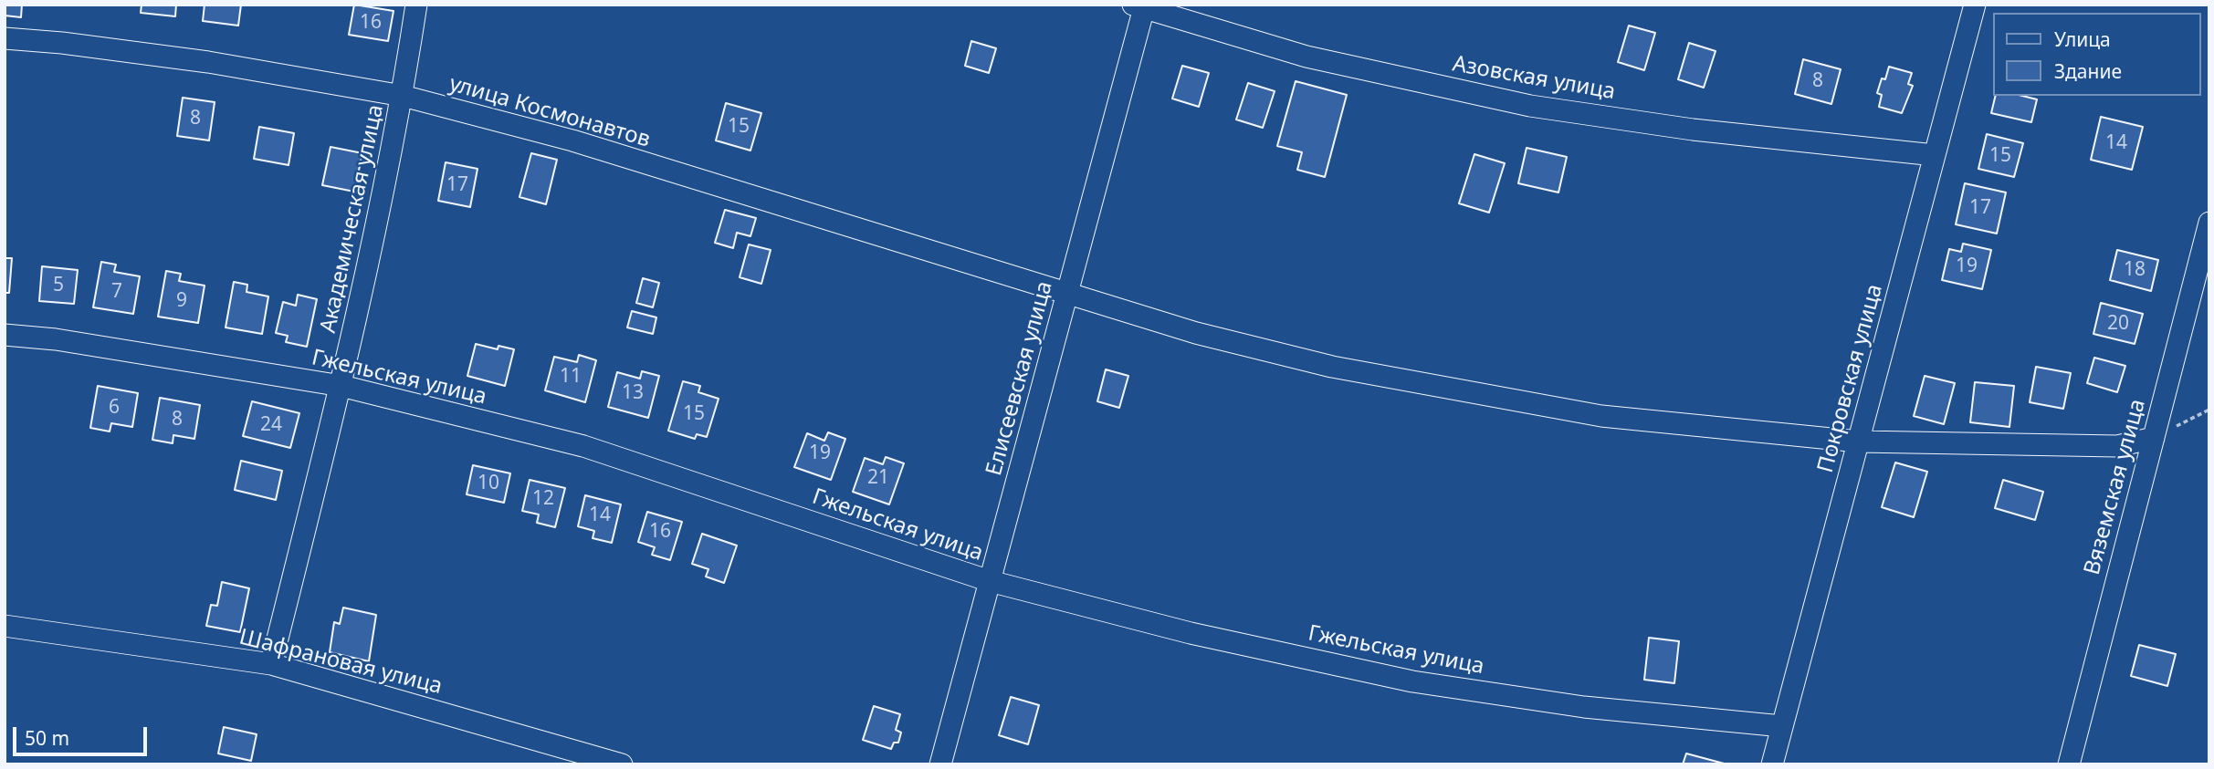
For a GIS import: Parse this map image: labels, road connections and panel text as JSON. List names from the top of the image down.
{
  "streets": {
    "street": [
      "Азовская улица",
      "улица Космонавтов",
      "Академическая улица",
      "Гжельская улица",
      "Елисеевская улица",
      "Покровская улица",
      "Вяземская улица",
      "Шафрановая улица"
    ]
  },
  "crossings": [
    ["Азовская улица", "Елисеевская улица"],
    ["Азовская улица", "Покровская улица"],
    ["улица Космонавтов", "Академическая улица"],
    ["улица Космонавтов", "Елисеевская улица"],
    ["улица Космонавтов", "Покровская улица"],
    ["улица Космонавтов", "Вяземская улица"],
    ["Академическая улица", "Гжельская улица"],
    ["Академическая улица", "Шафрановая улица"],
    ["Гжельская улица", "Елисеевская улица"],
    ["Гжельская улица", "Покровская улица"]
  ],
  "house_numbers": [
    "16",
    "8",
    "8",
    "15",
    "14",
    "15",
    "17",
    "17",
    "19",
    "18",
    "5",
    "7",
    "9",
    "20",
    "11",
    "13",
    "6",
    "15",
    "8",
    "24",
    "19",
    "21",
    "10",
    "12",
    "14",
    "16"
  ],
  "legend": ["Улица", "Здание"],
  "scale_bar": "50 m"
}
